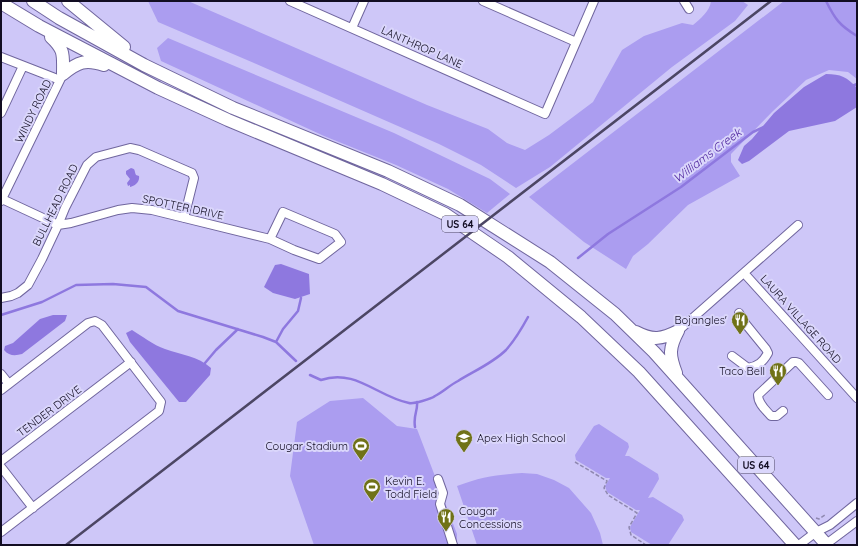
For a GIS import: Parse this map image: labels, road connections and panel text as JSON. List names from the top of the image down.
{
  "streets": {
    "highway": ["US 64"],
    "street": [
      "LANTHROP LANE",
      "WINDY ROAD",
      "BULLHEAD ROAD",
      "SPOTTER DRIVE",
      "LAURA VILLAGE ROAD",
      "TENDER DRIVE"
    ]
  },
  "crossings": [
    ["BULLHEAD ROAD", "SPOTTER DRIVE"]
  ],
  "water": ["Williams Creek"],
  "places": {
    "restaurant": ["Bojangles'", "Taco Bell", "Cougar Concessions"],
    "school or university": ["Apex High School"],
    "sports": ["Cougar Stadium", "Kevin E. Todd Field"]
  }
}
